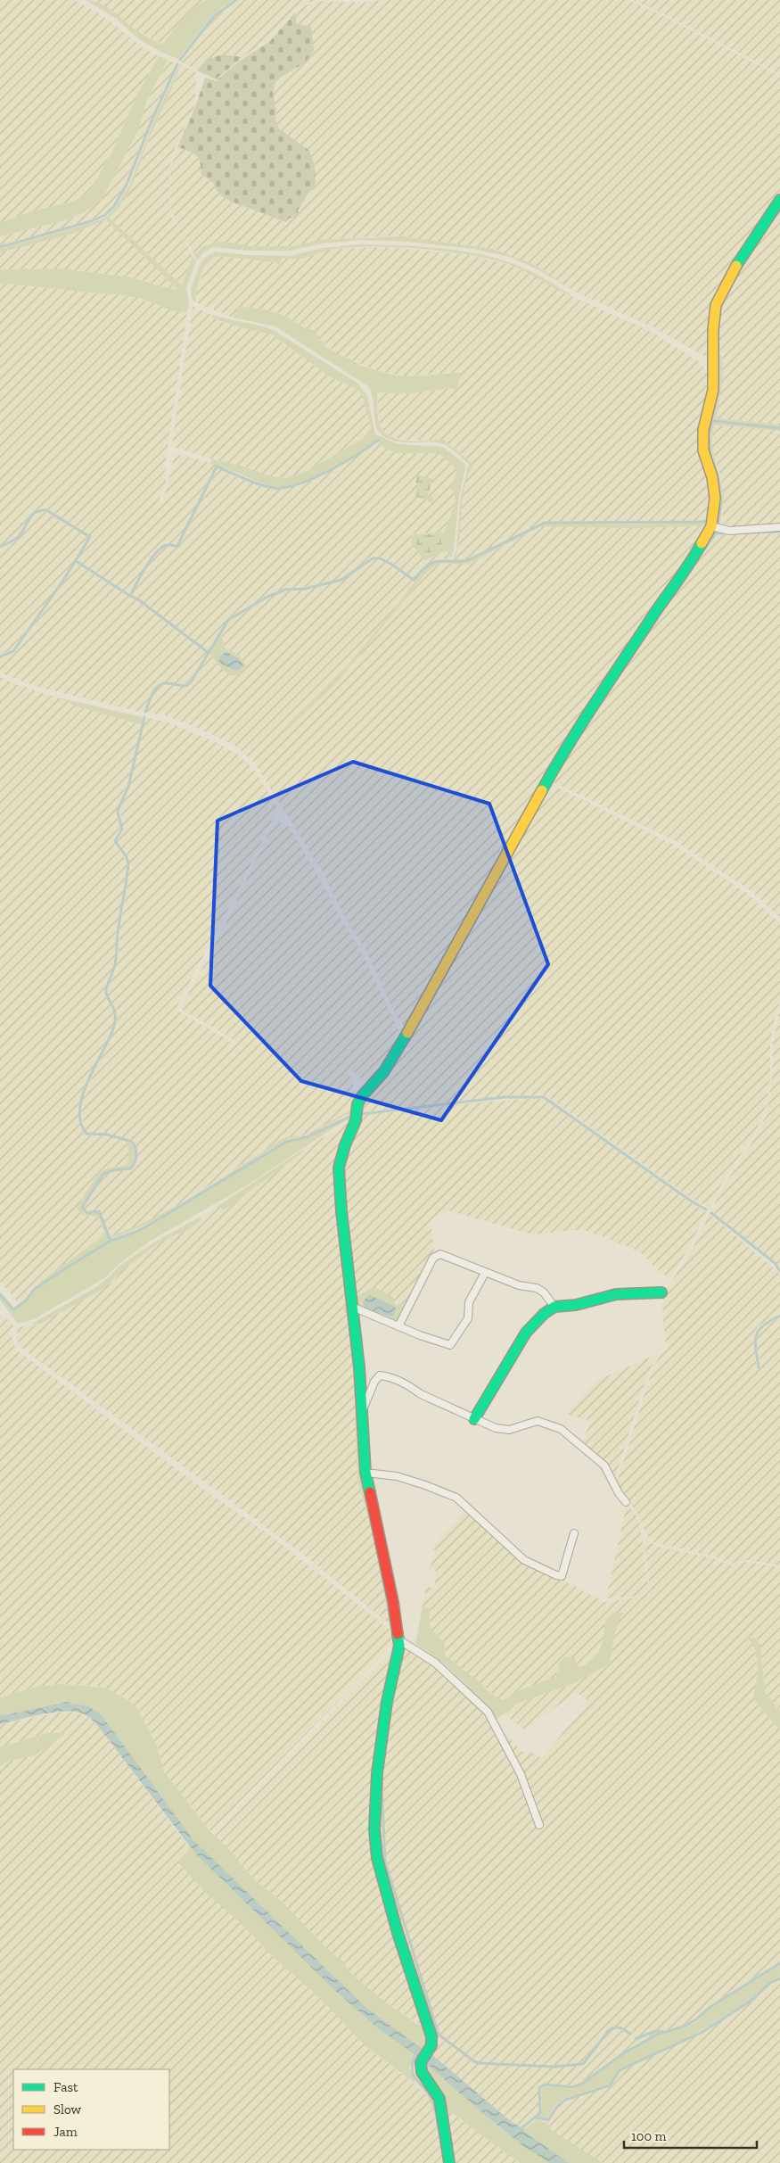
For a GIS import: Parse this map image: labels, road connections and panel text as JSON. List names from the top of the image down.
{
  "legend": ["Fast", "Slow", "Jam"],
  "scale_bar": "100 m"
}
